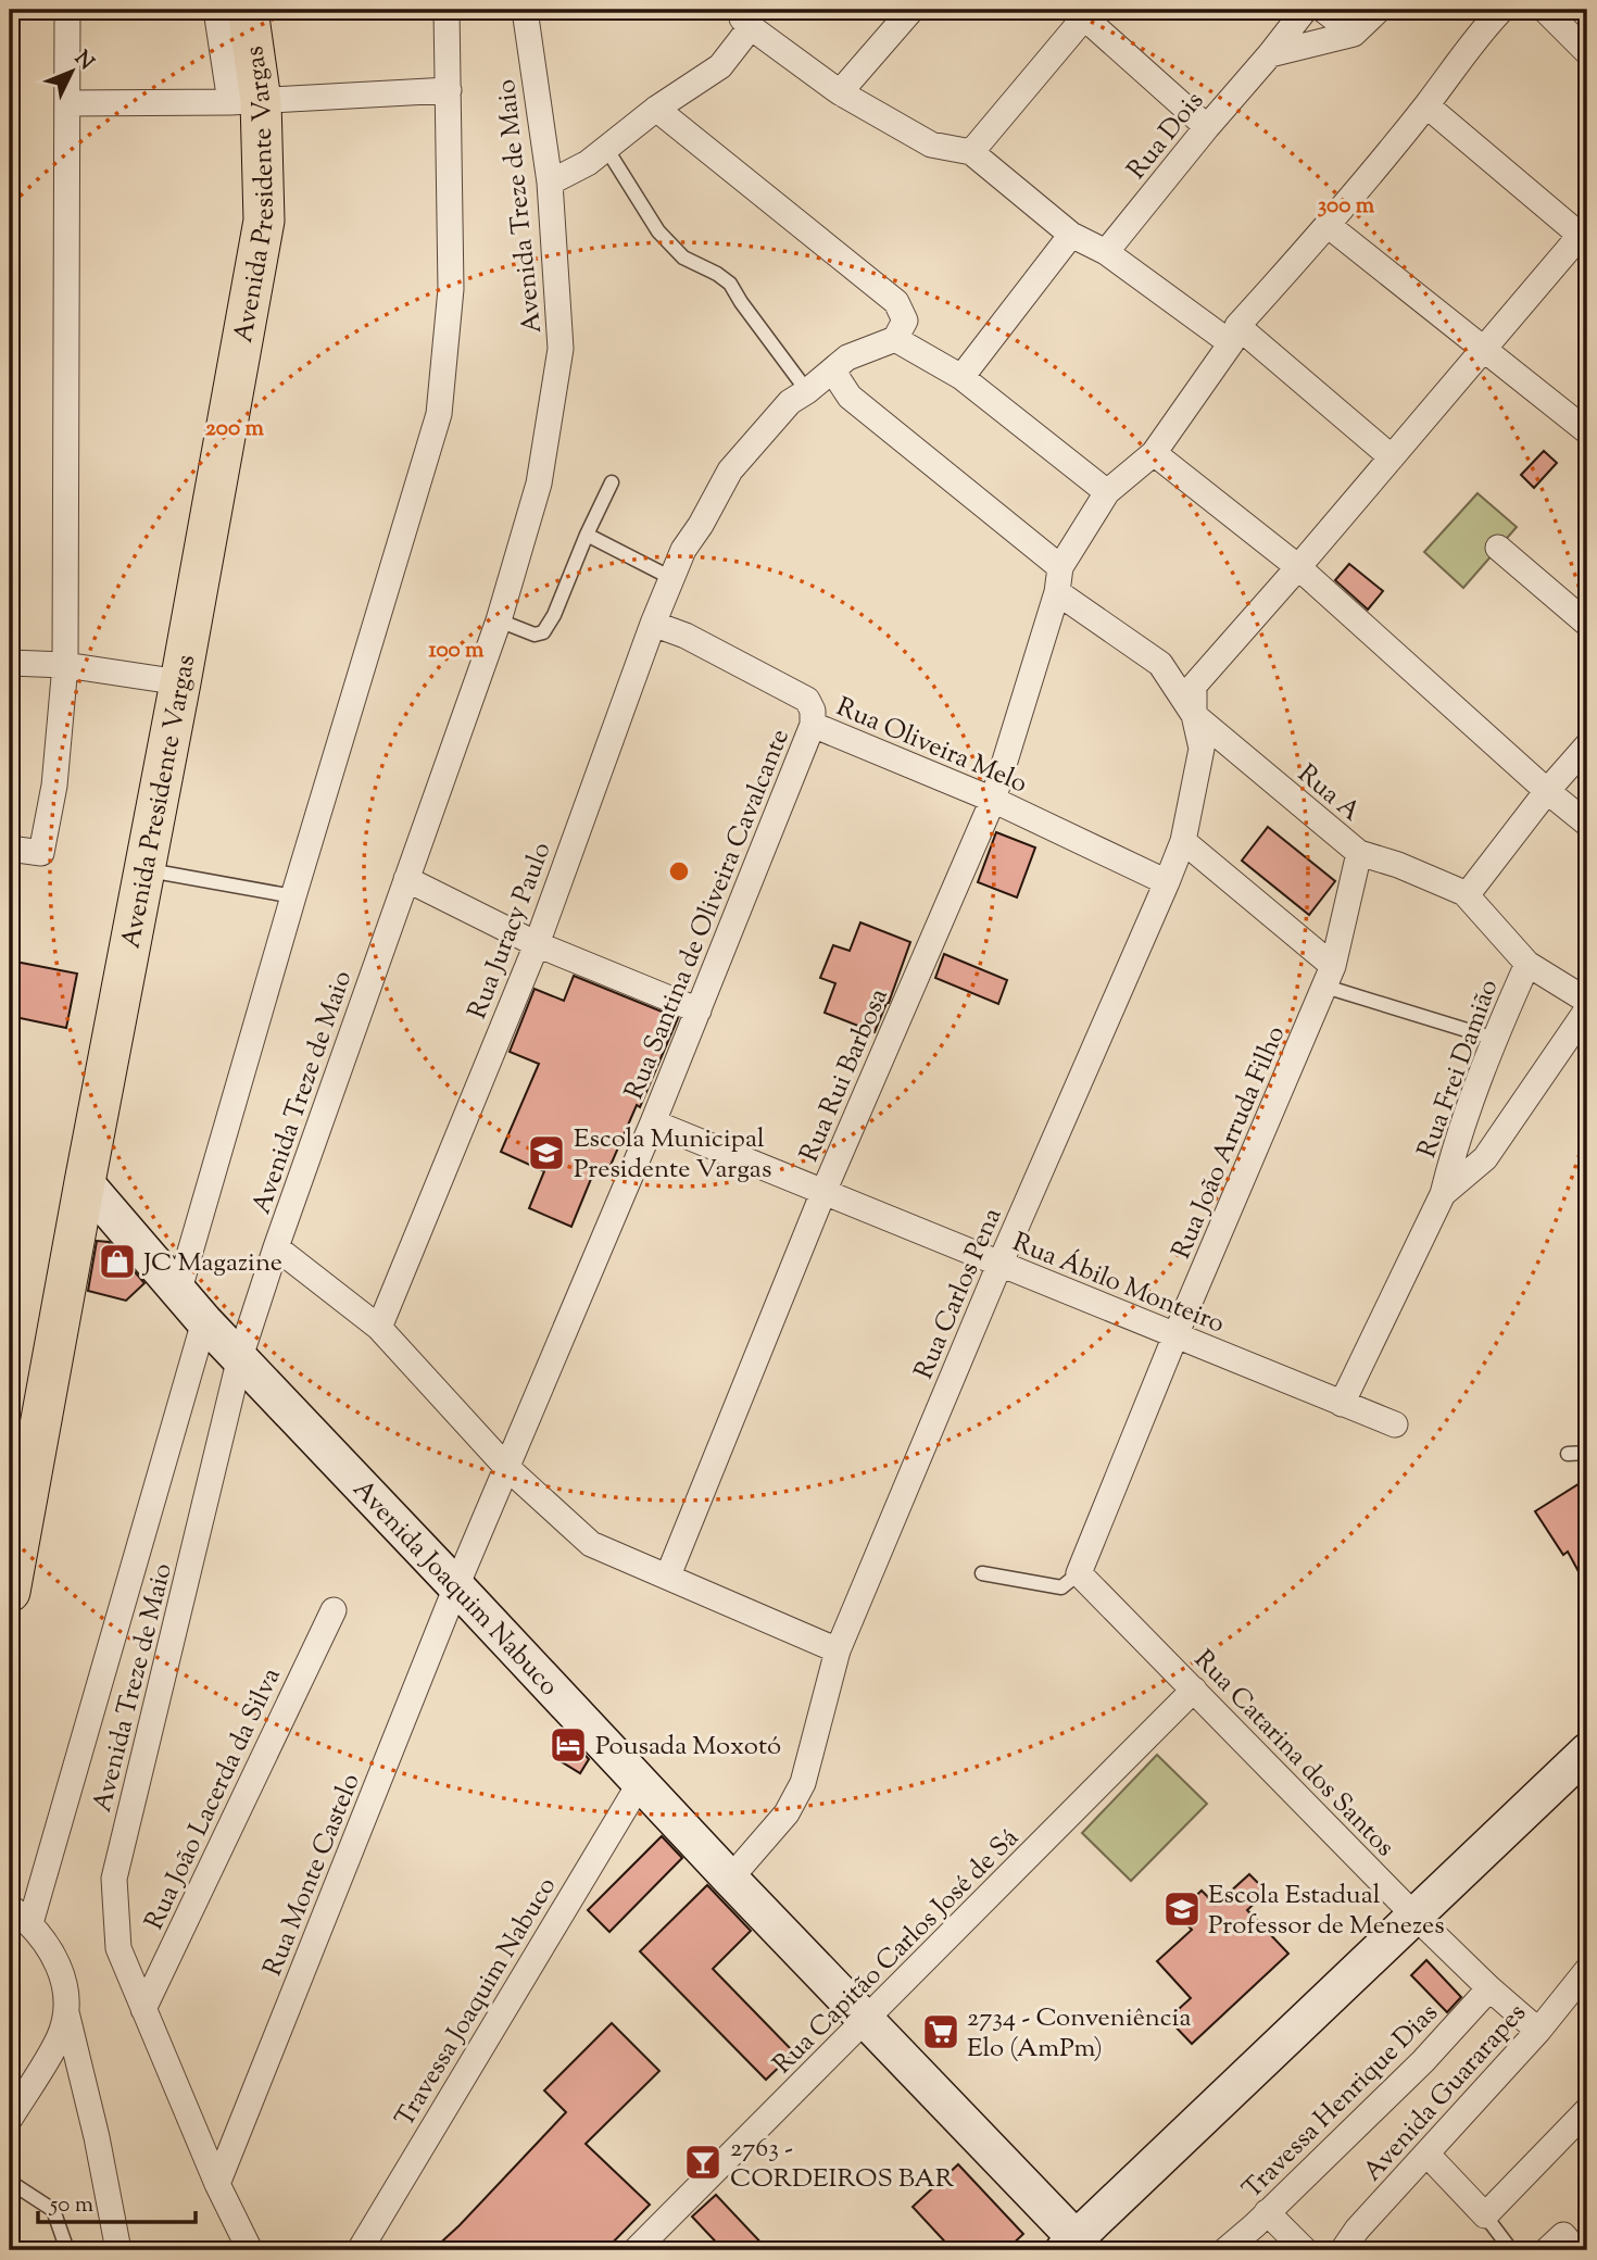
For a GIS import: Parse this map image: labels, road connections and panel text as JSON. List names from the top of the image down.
{
  "streets": {
    "main road": ["Avenida Presidente Vargas", "Avenida Joaquim Nabuco"],
    "street": [
      "Rua Dois",
      "Avenida Treze de Maio",
      "Rua Oliveira Melo",
      "Rua A",
      "Rua Santina de Oliveira Cavalcante",
      "Rua Juracy Paulo",
      "Rua Frei Damião",
      "Rua Rui Barbosa",
      "Rua João Arruda Filho",
      "Rua Ábilo Monteiro",
      "Rua Carlos Pena",
      "Rua Catarina dos Santos",
      "Rua João Lacerda da Silva",
      "Rua Monte Castelo",
      "Rua Capitão Carlos José de Sá",
      "Travessa Joaquim Nabuco",
      "Avenida Guararapes",
      "Travessa Henrique Dias"
    ]
  },
  "crossings": [
    ["Avenida Presidente Vargas", "Avenida Joaquim Nabuco"],
    ["Avenida Treze de Maio", "Avenida Joaquim Nabuco"],
    ["Avenida Treze de Maio", "Rua João Lacerda da Silva"],
    ["Avenida Treze de Maio", "Rua Monte Castelo"],
    ["Rua Oliveira Melo", "Rua Santina de Oliveira Cavalcante"],
    ["Rua Oliveira Melo", "Rua Juracy Paulo"],
    ["Rua Oliveira Melo", "Rua Rui Barbosa"],
    ["Rua Oliveira Melo", "Rua Carlos Pena"],
    ["Rua A", "Rua Frei Damião"],
    ["Rua A", "Rua Rui Barbosa"],
    ["Rua A", "Rua João Arruda Filho"],
    ["Rua A", "Rua Carlos Pena"],
    ["Rua Santina de Oliveira Cavalcante", "Rua Ábilo Monteiro"],
    ["Rua Santina de Oliveira Cavalcante", "Avenida Joaquim Nabuco"],
    ["Rua Santina de Oliveira Cavalcante", "Rua Monte Castelo"],
    ["Rua Frei Damião", "Rua Ábilo Monteiro"],
    ["Rua Rui Barbosa", "Rua Ábilo Monteiro"],
    ["Rua João Arruda Filho", "Rua Ábilo Monteiro"],
    ["Rua João Arruda Filho", "Rua Catarina dos Santos"],
    ["Rua Ábilo Monteiro", "Rua Carlos Pena"],
    ["Rua Carlos Pena", "Avenida Joaquim Nabuco"],
    ["Avenida Joaquim Nabuco", "Rua Monte Castelo"],
    ["Avenida Joaquim Nabuco", "Rua Capitão Carlos José de Sá"],
    ["Avenida Joaquim Nabuco", "Travessa Joaquim Nabuco"],
    ["Rua Catarina dos Santos", "Rua Capitão Carlos José de Sá"],
    ["Rua Catarina dos Santos", "Avenida Guararapes"],
    ["Rua Catarina dos Santos", "Travessa Henrique Dias"]
  ],
  "places": {
    "school or university": ["Escola Municipal Presidente Vargas", "Escola Estadual Professor de Menezes"],
    "shop": ["JC Magazine"],
    "hotel": ["Pousada Moxotó"],
    "supermarket": ["2734 - Conveniência Elo (AmPm)"],
    "bar": ["2763 - CORDEIROS BAR"]
  },
  "scale_bar": "50 m",
  "north": "top right",
  "rings": ["300 m", "200 m", "100 m"]
}
